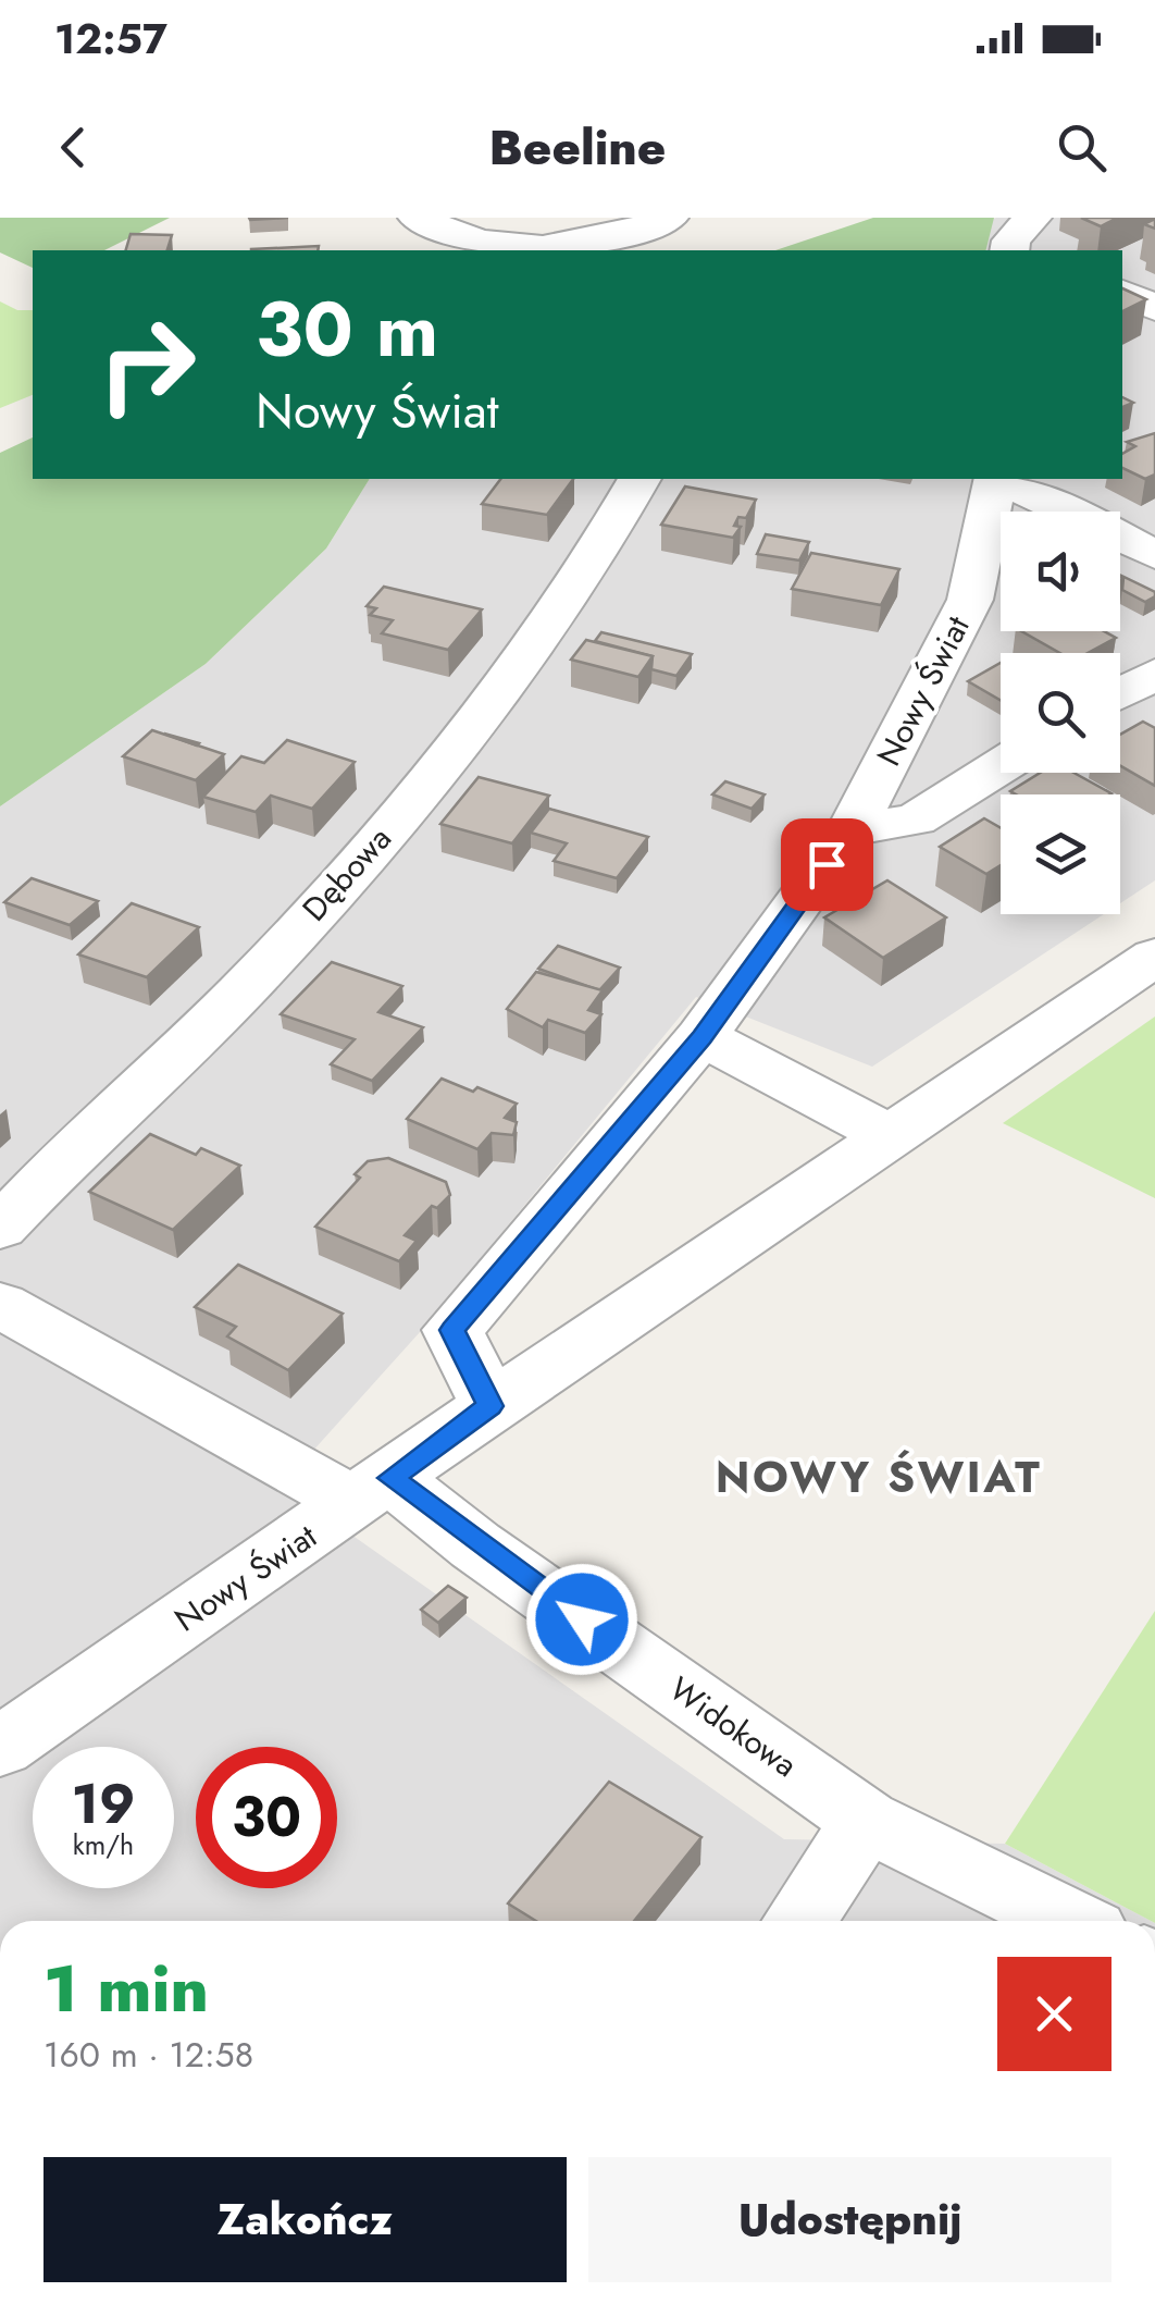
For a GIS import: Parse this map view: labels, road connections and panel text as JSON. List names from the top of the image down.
{
  "streets": {
    "street": ["Nowy Świat", "Dębowa", "Widokowa"]
  },
  "crossings": [
    ["Nowy Świat", "Widokowa"]
  ],
  "districts": ["NOWY ŚWIAT"],
  "page": {
    "status": "12:57",
    "header": "Beeline",
    "turn": ["30 m", "Nowy Świat"],
    "speed": "19 km/h",
    "limit": "30",
    "heading": ["1 min", "160 m · 12:58"],
    "buttons": ["Zakończ", "Udostępnij"]
  }
}
